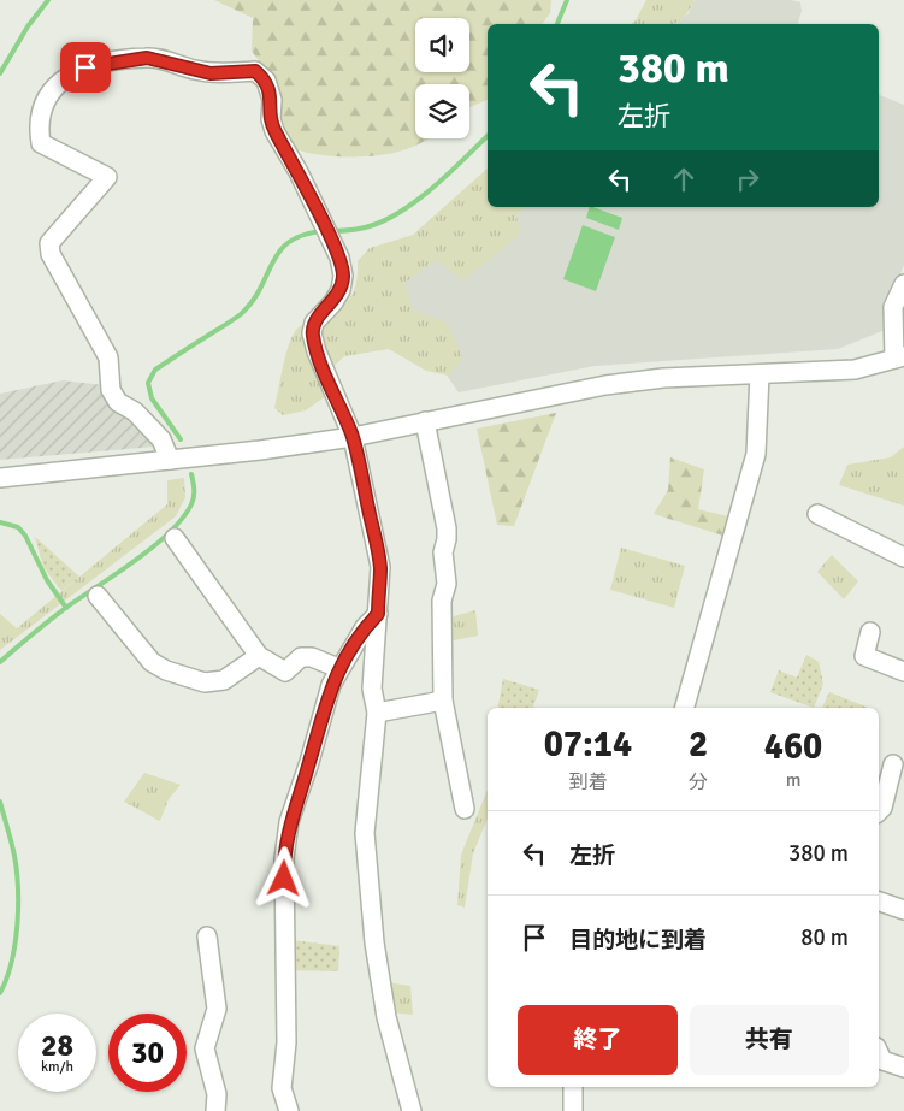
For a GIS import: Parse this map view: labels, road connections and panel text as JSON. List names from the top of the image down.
{
  "page": {
    "turn": ["380 m", "左折"],
    "eta": [
      "07:14",
      "到着",
      "2",
      "分",
      "460",
      "m"
    ],
    "list": [
      {
        "name": "左折",
        "value": "380 m"
      },
      {
        "name": "目的地に到着",
        "value": "80 m"
      }
    ],
    "buttons": ["終了", "共有"],
    "speed": "28 km/h",
    "limit": "30"
  }
}
